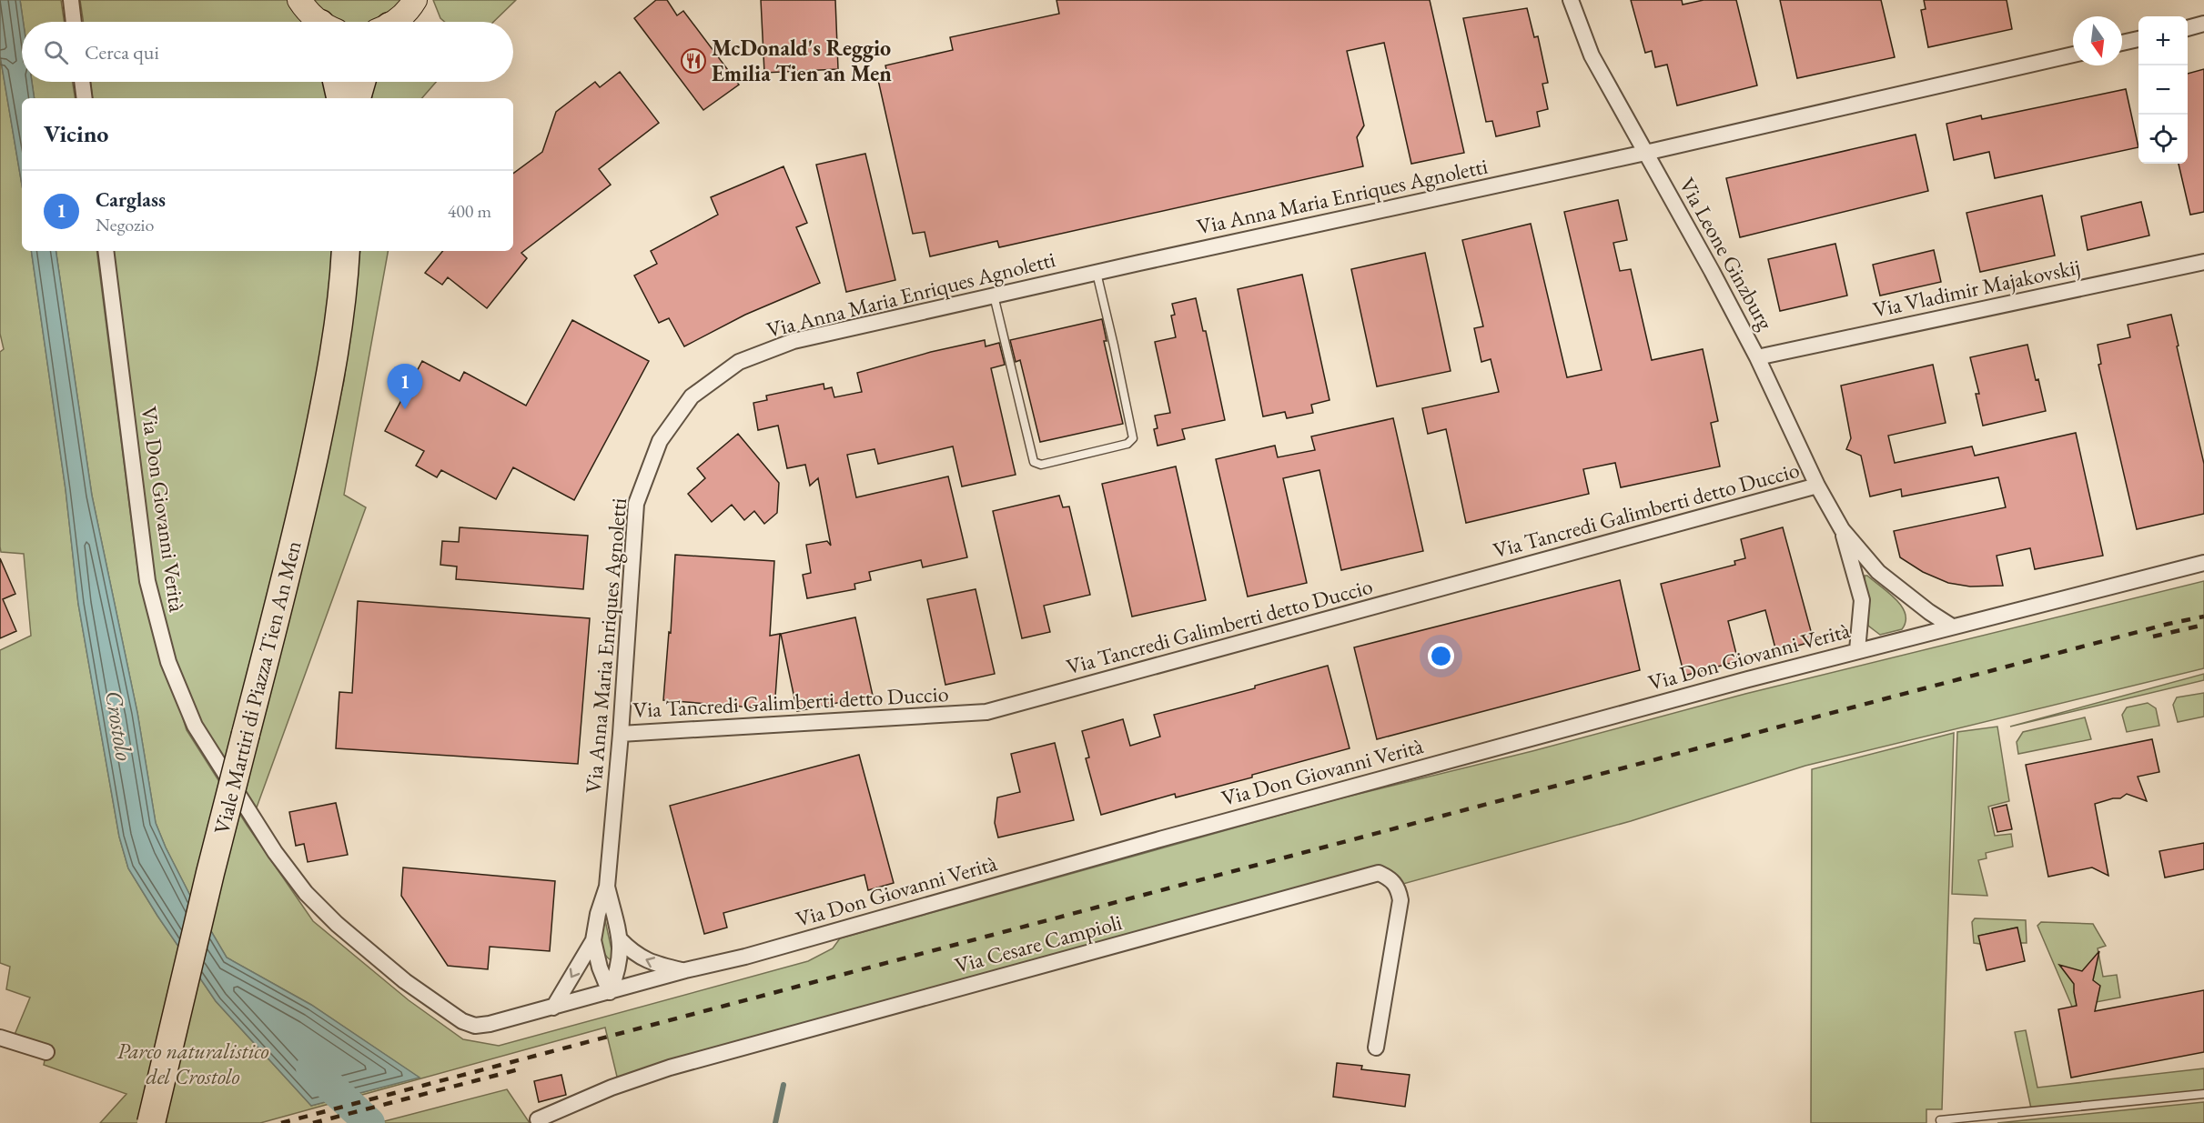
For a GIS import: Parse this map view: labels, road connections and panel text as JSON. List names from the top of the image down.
{
  "streets": {
    "highway": ["Viale Martiri di Piazza Tien An Men"],
    "street": [
      "Via Anna Maria Enriques Agnoletti",
      "Via Leone Ginzburg",
      "Via Vladimir Majakovskij",
      "Via Don Giovanni Verità",
      "Via Tancredi Galimberti detto Duccio",
      "Via Cesare Campioli"
    ]
  },
  "crossings": [
    ["Via Anna Maria Enriques Agnoletti", "Via Leone Ginzburg"],
    ["Via Anna Maria Enriques Agnoletti", "Via Don Giovanni Verità"],
    ["Via Anna Maria Enriques Agnoletti", "Via Tancredi Galimberti detto Duccio"],
    ["Via Leone Ginzburg", "Via Vladimir Majakovskij"],
    ["Via Leone Ginzburg", "Via Don Giovanni Verità"],
    ["Via Leone Ginzburg", "Via Tancredi Galimberti detto Duccio"]
  ],
  "water": ["Crostolo"],
  "parks": ["Parco naturalistico del Crostolo"],
  "places": {
    "restaurant": ["McDonald's Reggio Emilia Tien an Men"]
  },
  "north": "bottom",
  "page": {
    "map_buttons": ["+", "−"],
    "search": "Cerca qui",
    "heading": "Vicino",
    "list": [
      {
        "mark": "1",
        "name": "Carglass",
        "note": "Negozio",
        "value": "400 m"
      }
    ],
    "pins": "1"
  }
}
